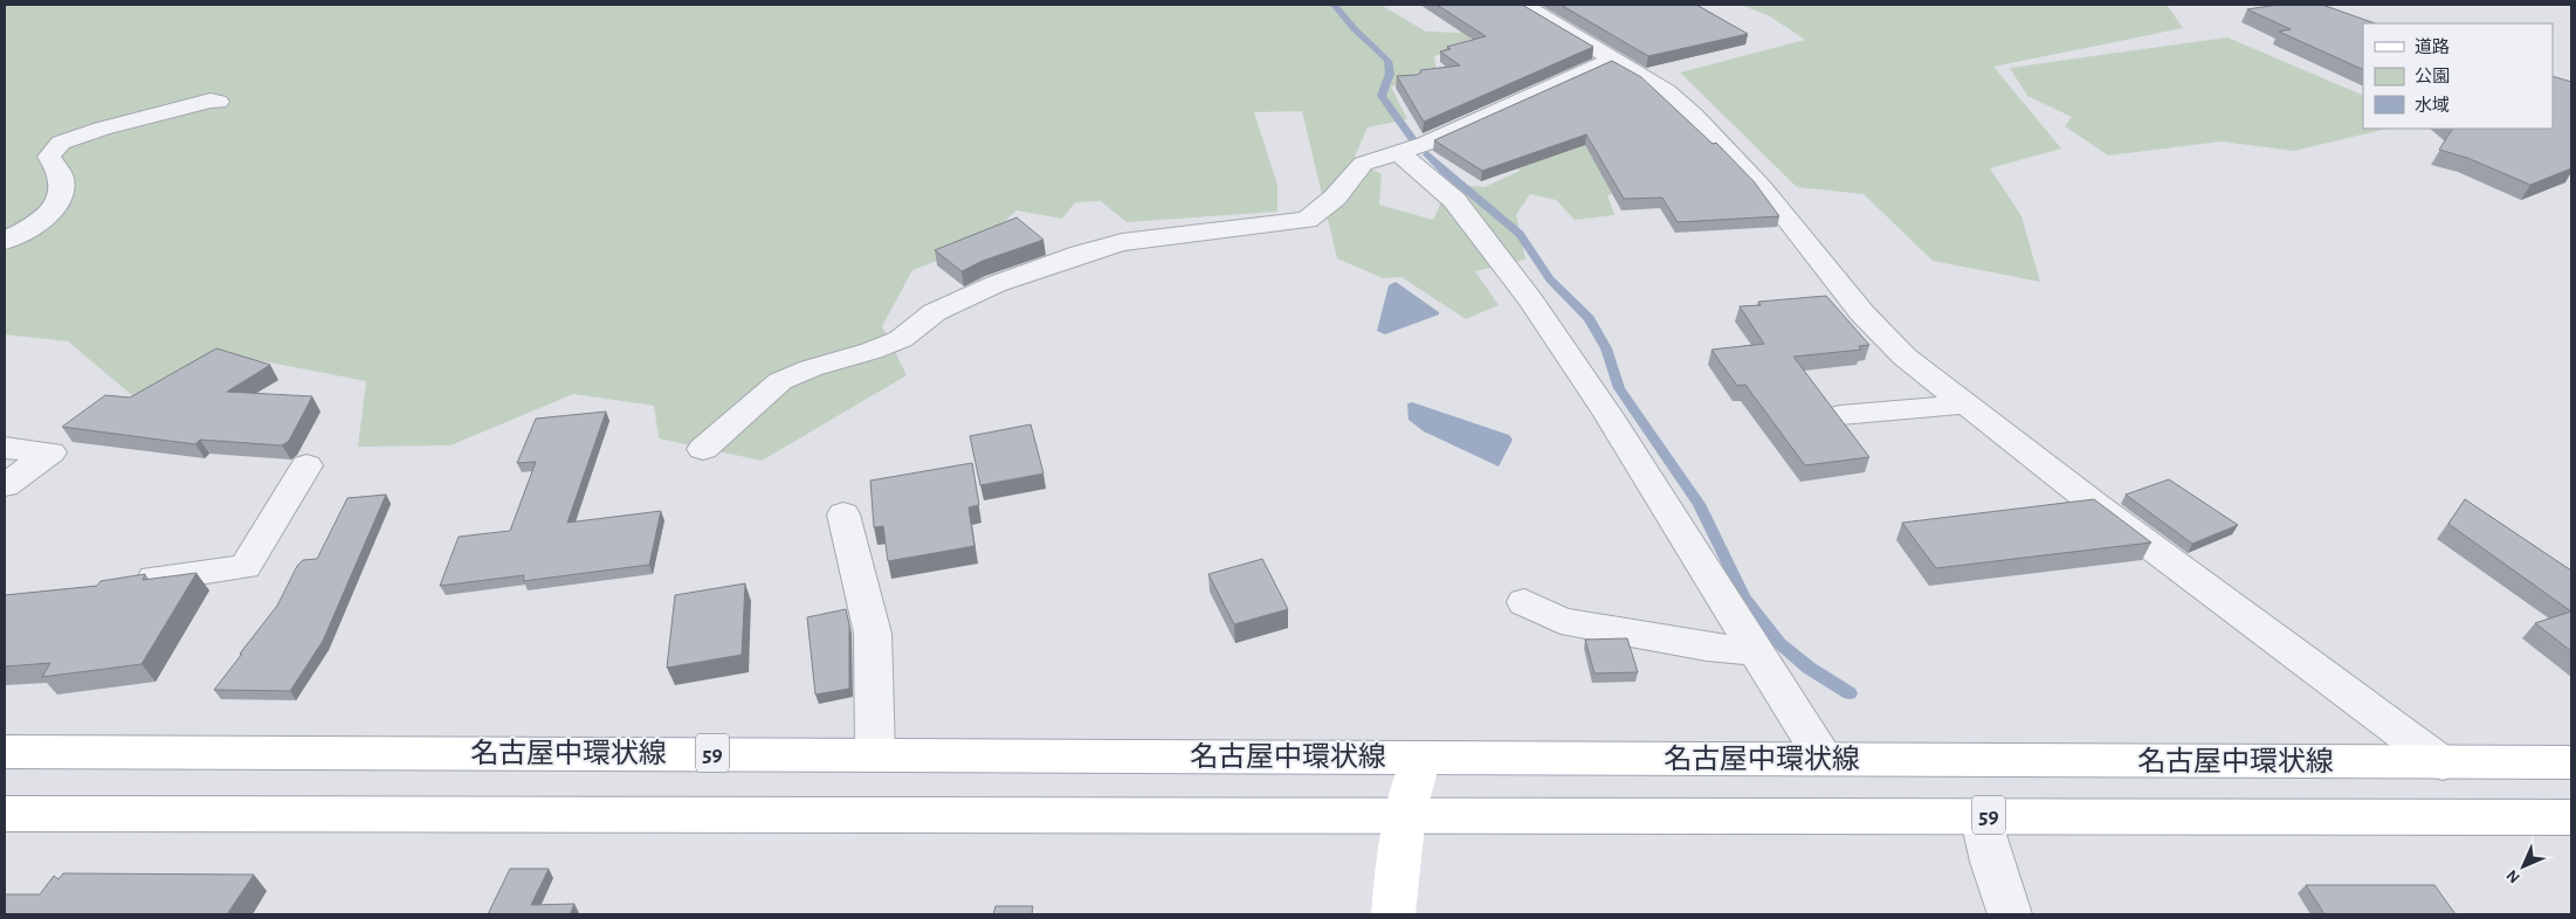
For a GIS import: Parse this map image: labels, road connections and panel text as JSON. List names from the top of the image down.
{
  "streets": {
    "main road": ["名古屋中環状線", "59"]
  },
  "legend": ["道路", "公園", "水域"],
  "north": "bottom left"
}
